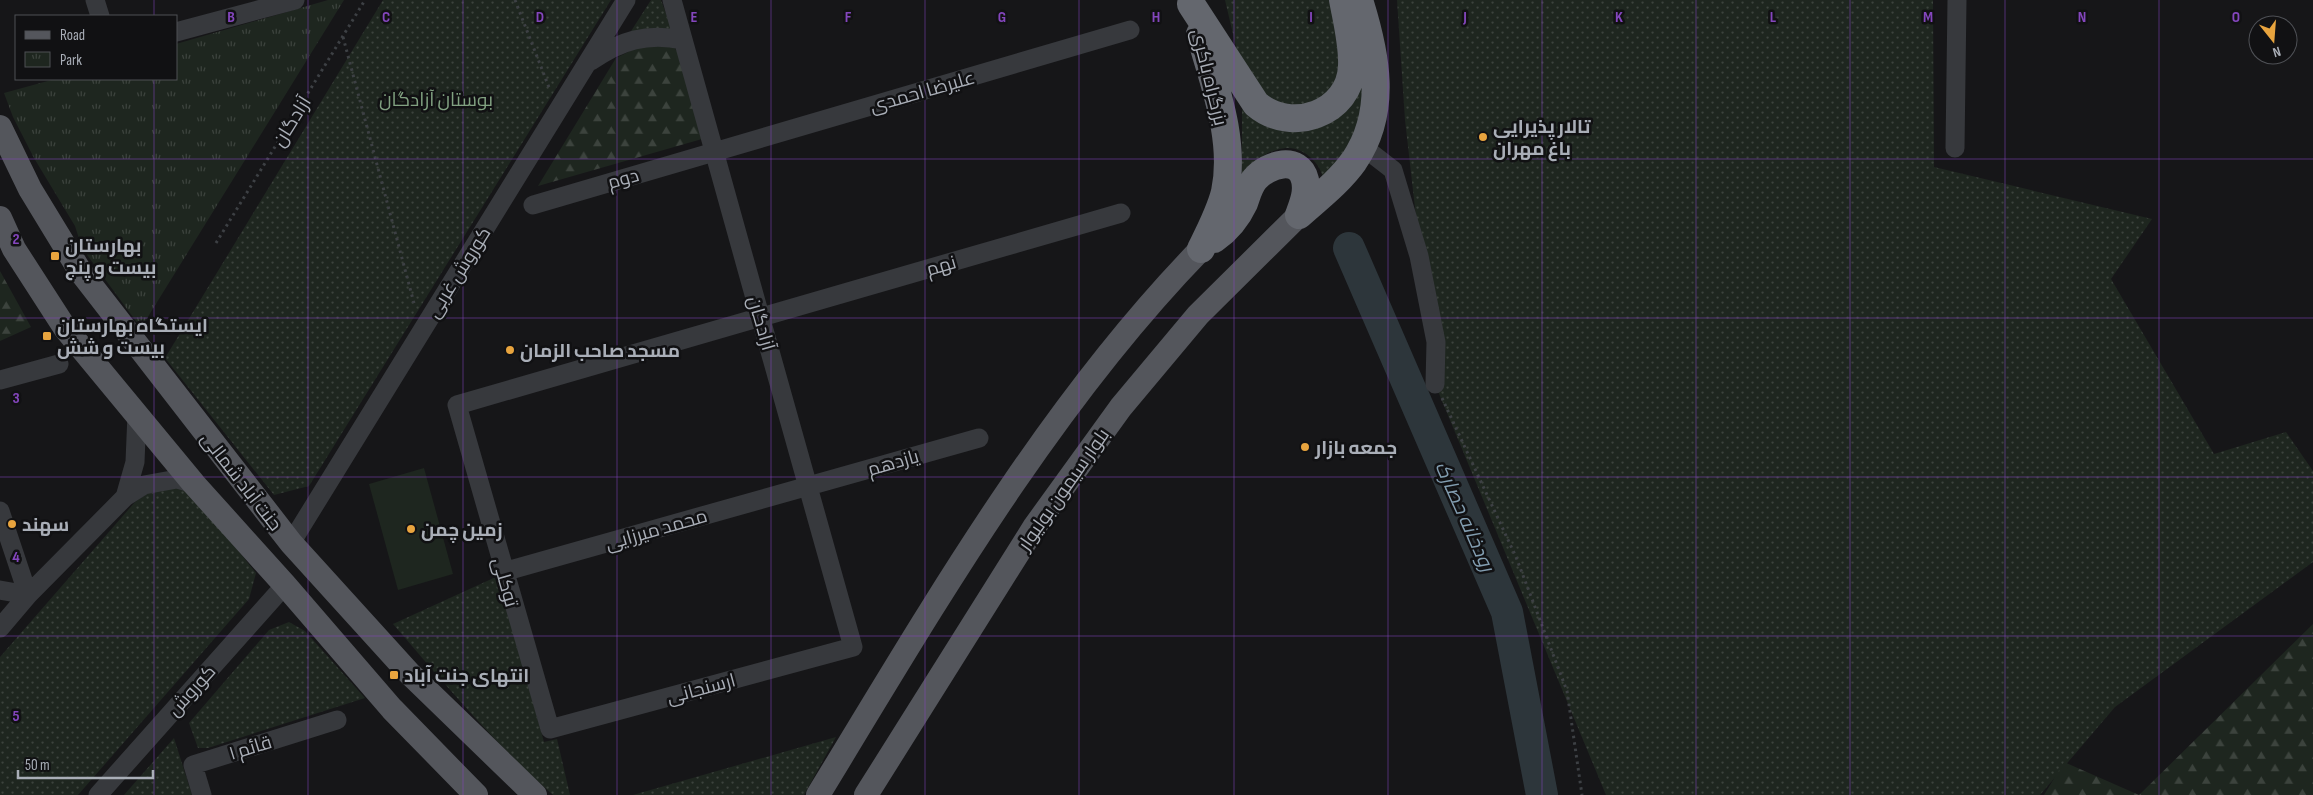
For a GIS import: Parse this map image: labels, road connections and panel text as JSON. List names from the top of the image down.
{
  "streets": {
    "highway": ["بزرگراه باکری"],
    "main road": ["جنت آباد شمالی", "بلوار سیمون بولیوار"],
    "street": [
      "علیرضا احمدی",
      "آزادگان",
      "دوم",
      "نهم",
      "کوروش غربی",
      "یازدهم",
      "محمد میرزایی",
      "توکلی",
      "ارسنجانی",
      "کوروش",
      "قائم ۱"
    ]
  },
  "crossings": [
    ["علیرضا احمدی", "آزادگان"],
    ["علیرضا احمدی", "دوم"],
    ["آزادگان", "دوم"],
    ["آزادگان", "نهم"],
    ["آزادگان", "یازدهم"],
    ["آزادگان", "محمد میرزایی"],
    ["آزادگان", "ارسنجانی"],
    ["نهم", "توکلی"],
    ["کوروش غربی", "جنت آباد شمالی"],
    ["یازدهم", "محمد میرزایی"],
    ["جنت آباد شمالی", "کوروش"],
    ["محمد میرزایی", "توکلی"],
    ["توکلی", "ارسنجانی"]
  ],
  "water": ["رودخانه حصارک"],
  "parks": ["بوستان آزادگان"],
  "places": {
    "other": [
      "تالار پذیرایی باغ مهران",
      "مسجد صاحب الزمان",
      "جمعه بازار",
      "سهند",
      "زمین چمن"
    ],
    "transit": ["بهارستان بیست و پنج", "ایستگاه بهارستان بیست و شش", "انتهای جنت آباد"]
  },
  "legend": ["Road", "Park"],
  "scale_bar": "50 m",
  "north": "bottom",
  "grid": {
    "columns": [
      "B",
      "C",
      "D",
      "E",
      "F",
      "G",
      "H",
      "I",
      "J",
      "K",
      "L",
      "M",
      "N",
      "O"
    ],
    "rows": [
      "2",
      "3",
      "4",
      "5"
    ]
  }
}
